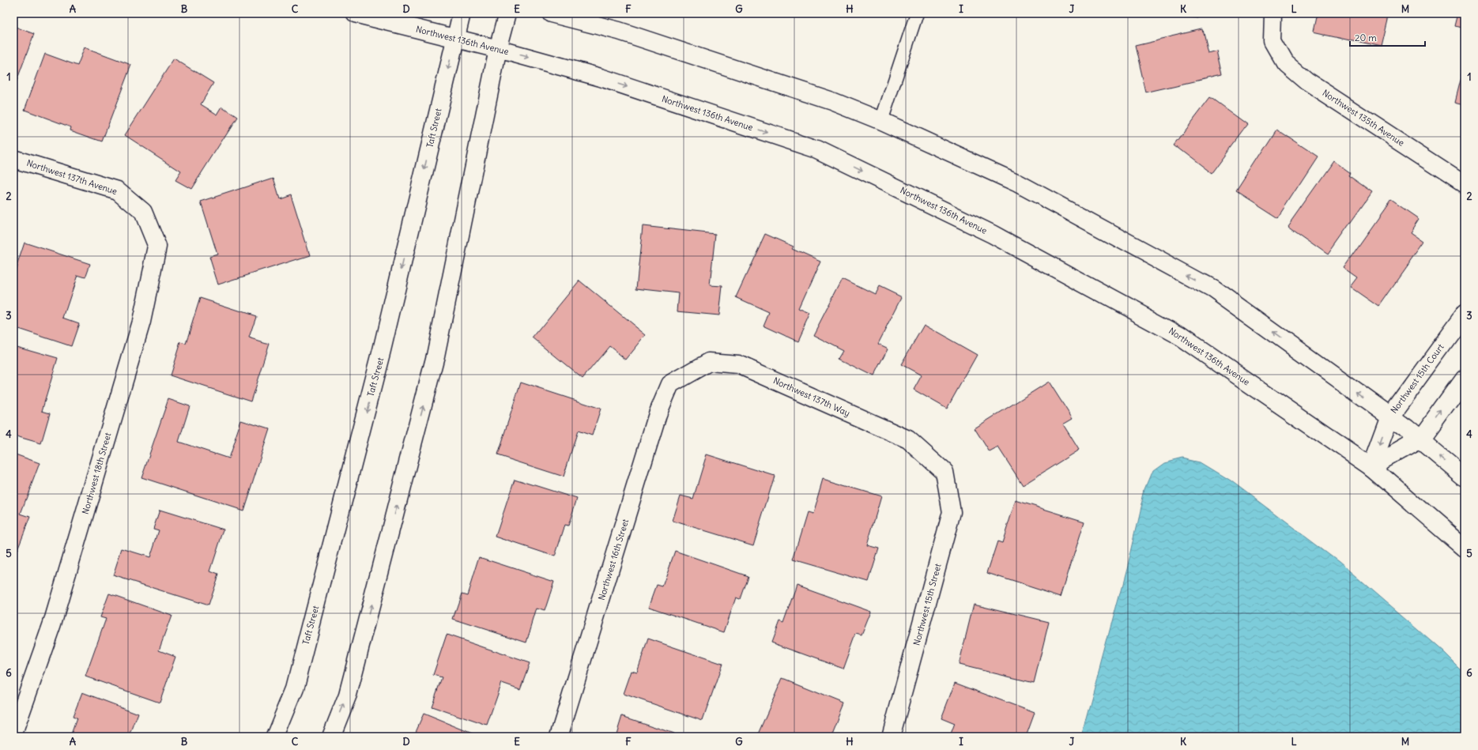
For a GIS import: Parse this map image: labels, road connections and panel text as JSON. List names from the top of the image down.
{
  "streets": {
    "street": [
      "Northwest 136th Avenue",
      "Northwest 135th Avenue",
      "Taft Street",
      "Northwest 137th Avenue",
      "Northwest 15th Court",
      "Northwest 137th Way",
      "Northwest 18th Street",
      "Northwest 16th Street",
      "Northwest 15th Street"
    ]
  },
  "crossings": [
    ["Northwest 136th Avenue", "Taft Street"],
    ["Northwest 136th Avenue", "Northwest 15th Court"],
    ["Northwest 137th Avenue", "Northwest 18th Street"],
    ["Northwest 137th Way", "Northwest 16th Street"],
    ["Northwest 137th Way", "Northwest 15th Street"]
  ],
  "scale_bar": "20 m",
  "grid": {
    "columns": [
      "A",
      "B",
      "C",
      "D",
      "E",
      "F",
      "G",
      "H",
      "I",
      "J",
      "K",
      "L",
      "M"
    ],
    "rows": [
      "1",
      "2",
      "3",
      "4",
      "5",
      "6"
    ]
  }
}
